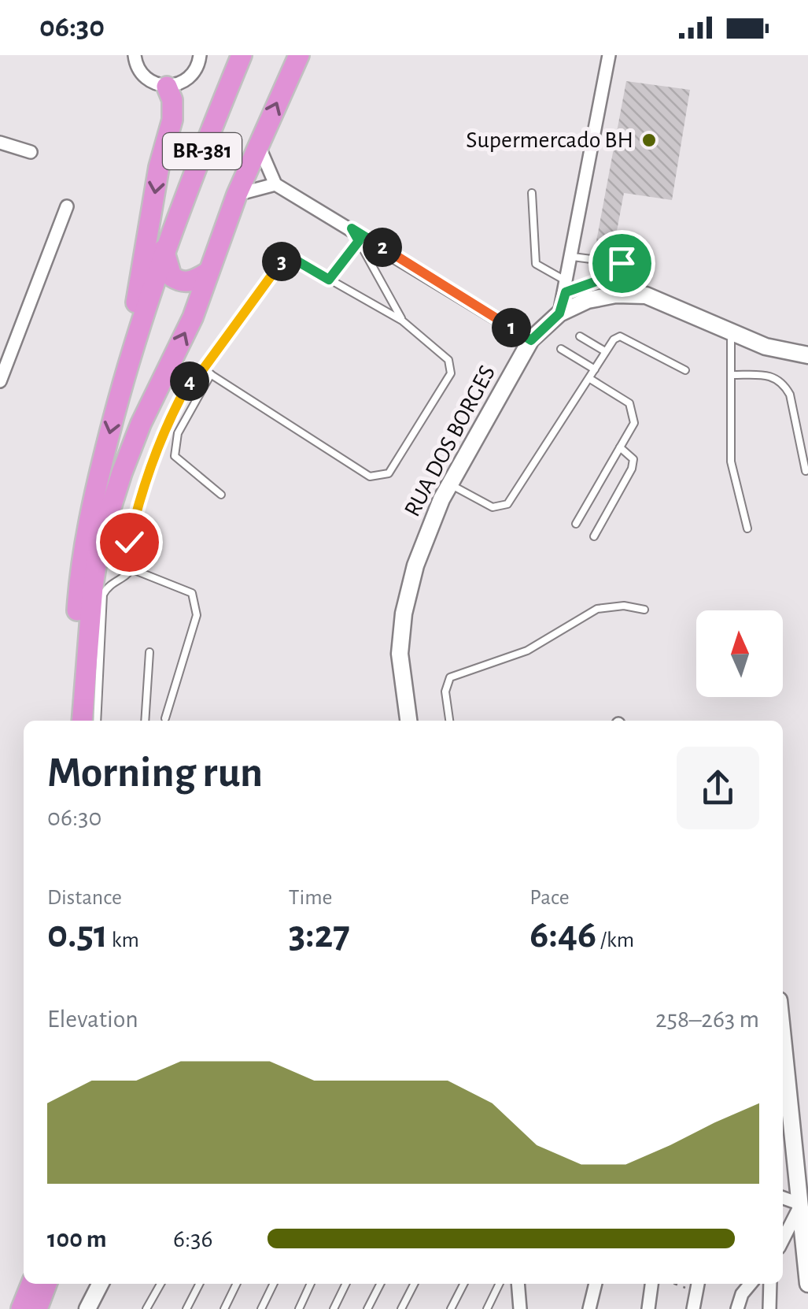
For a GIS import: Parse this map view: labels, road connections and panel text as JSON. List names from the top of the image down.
{
  "streets": {
    "highway": ["BR-381"],
    "street": ["RUA DOS BORGES"]
  },
  "places": ["Supermercado BH"],
  "north": "top",
  "page": {
    "status": "06:30",
    "pins": [
      "2",
      "3",
      "1",
      "4"
    ],
    "heading": ["Morning run", "06:30"],
    "stats": [
      ["Distance", "0.51 km"],
      ["Time", "3:27"],
      ["Pace", "6:46 /km"]
    ],
    "chart": ["Elevation", "258–263 m"],
    "list": [
      {
        "name": "100 m",
        "note": "6:36"
      }
    ]
  }
}
